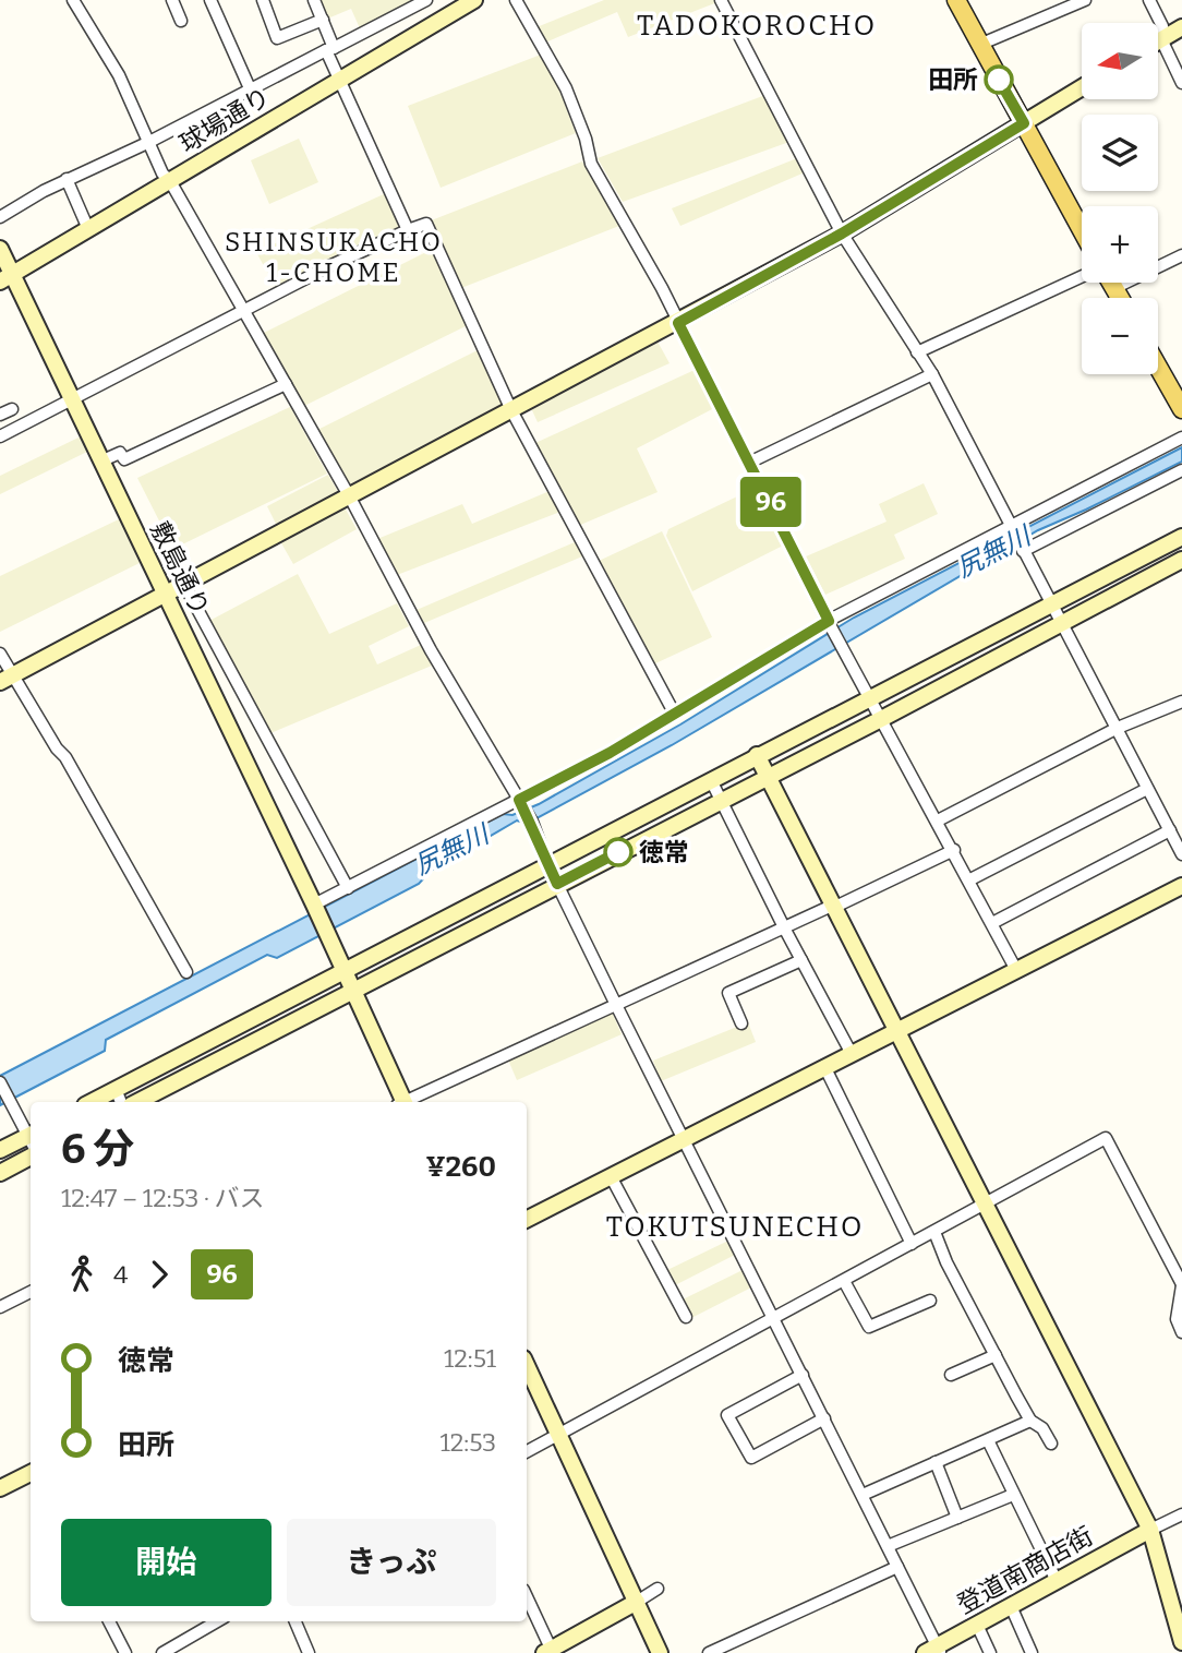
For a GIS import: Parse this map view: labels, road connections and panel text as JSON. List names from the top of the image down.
{
  "streets": {
    "street": ["球場通り", "敷島通り", "登道南商店街"]
  },
  "crossings": [
    ["球場通り", "敷島通り"]
  ],
  "districts": ["TADOKOROCHO", "SHINSUKACHO 1-CHOME", "TOKUTSUNECHO"],
  "water": ["尻無川"],
  "places": ["田所", "徳常"],
  "lines": ["bus line 96"],
  "north": "left",
  "page": {
    "on_map": "96",
    "map_buttons": ["+", "−"],
    "heading": ["6 分", "12:47 – 12:53 · バス", "¥260"],
    "legs": ["4", "96"],
    "list": [
      {
        "name": "徳常",
        "value": "12:51"
      },
      {
        "name": "田所",
        "value": "12:53"
      }
    ],
    "buttons": ["開始", "きっぷ"]
  }
}
